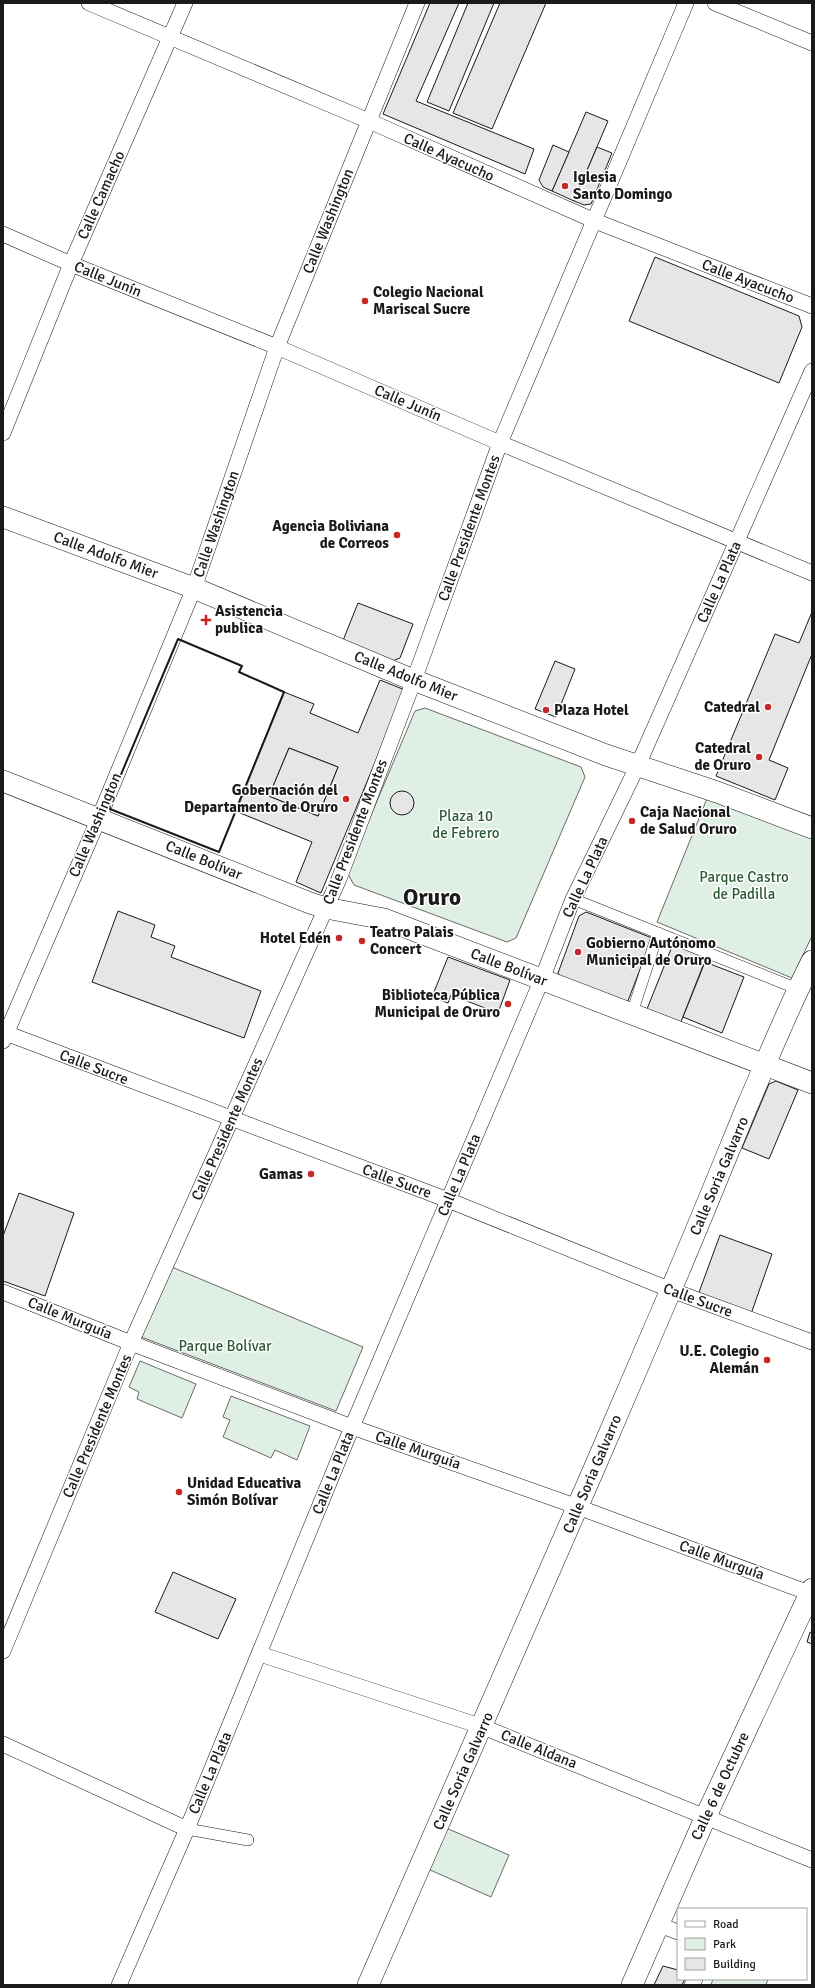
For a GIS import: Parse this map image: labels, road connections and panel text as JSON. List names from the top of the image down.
{
  "streets": {
    "main road": [
      "Calle Adolfo Mier",
      "Calle Bolívar",
      "Calle Soria Galvarro",
      "Calle 6 de Octubre"
    ],
    "street": [
      "Calle Ayacucho",
      "Calle Camacho",
      "Calle Washington",
      "Calle Junín",
      "Calle Presidente Montes",
      "Calle La Plata",
      "Calle Sucre",
      "Calle Murguía",
      "Calle Aldana"
    ]
  },
  "crossings": [
    ["Calle Ayacucho", "Calle Camacho"],
    ["Calle Ayacucho", "Calle Washington"],
    ["Calle Ayacucho", "Calle Presidente Montes"],
    ["Calle Camacho", "Calle Junín"],
    ["Calle Washington", "Calle Junín"],
    ["Calle Washington", "Calle Adolfo Mier"],
    ["Calle Washington", "Calle Bolívar"],
    ["Calle Washington", "Calle Sucre"],
    ["Calle Junín", "Calle Presidente Montes"],
    ["Calle Junín", "Calle La Plata"],
    ["Calle Presidente Montes", "Calle Adolfo Mier"],
    ["Calle Presidente Montes", "Calle Bolívar"],
    ["Calle Presidente Montes", "Calle Sucre"],
    ["Calle Presidente Montes", "Calle Murguía"],
    ["Calle Adolfo Mier", "Calle La Plata"],
    ["Calle La Plata", "Calle Bolívar"],
    ["Calle La Plata", "Calle Sucre"],
    ["Calle La Plata", "Calle Murguía"],
    ["Calle La Plata", "Calle Aldana"],
    ["Calle Bolívar", "Calle Soria Galvarro"],
    ["Calle Sucre", "Calle Soria Galvarro"],
    ["Calle Soria Galvarro", "Calle Murguía"],
    ["Calle Soria Galvarro", "Calle Aldana"],
    ["Calle Murguía", "Calle 6 de Octubre"],
    ["Calle Aldana", "Calle 6 de Octubre"]
  ],
  "districts": ["Oruro"],
  "parks": ["Plaza 10 de Febrero", "Parque Castro de Padilla", "Parque Bolívar"],
  "places": {
    "other": [
      "Iglesia Santo Domingo",
      "Colegio Nacional Mariscal Sucre",
      "Agencia Boliviana de Correos",
      "Catedral",
      "Plaza Hotel",
      "Catedral de Oruro",
      "Gobernación del Departamento de Oruro",
      "Caja Nacional de Salud Oruro",
      "Hotel Edén",
      "Teatro Palais Concert",
      "Gobierno Autónomo Municipal de Oruro",
      "Biblioteca Pública Municipal de Oruro",
      "Gamas",
      "U.E. Colegio Alemán",
      "Unidad Educativa Simón Bolívar"
    ],
    "health": ["Asistencia publica"]
  },
  "legend": ["Road", "Park", "Building"]
}
